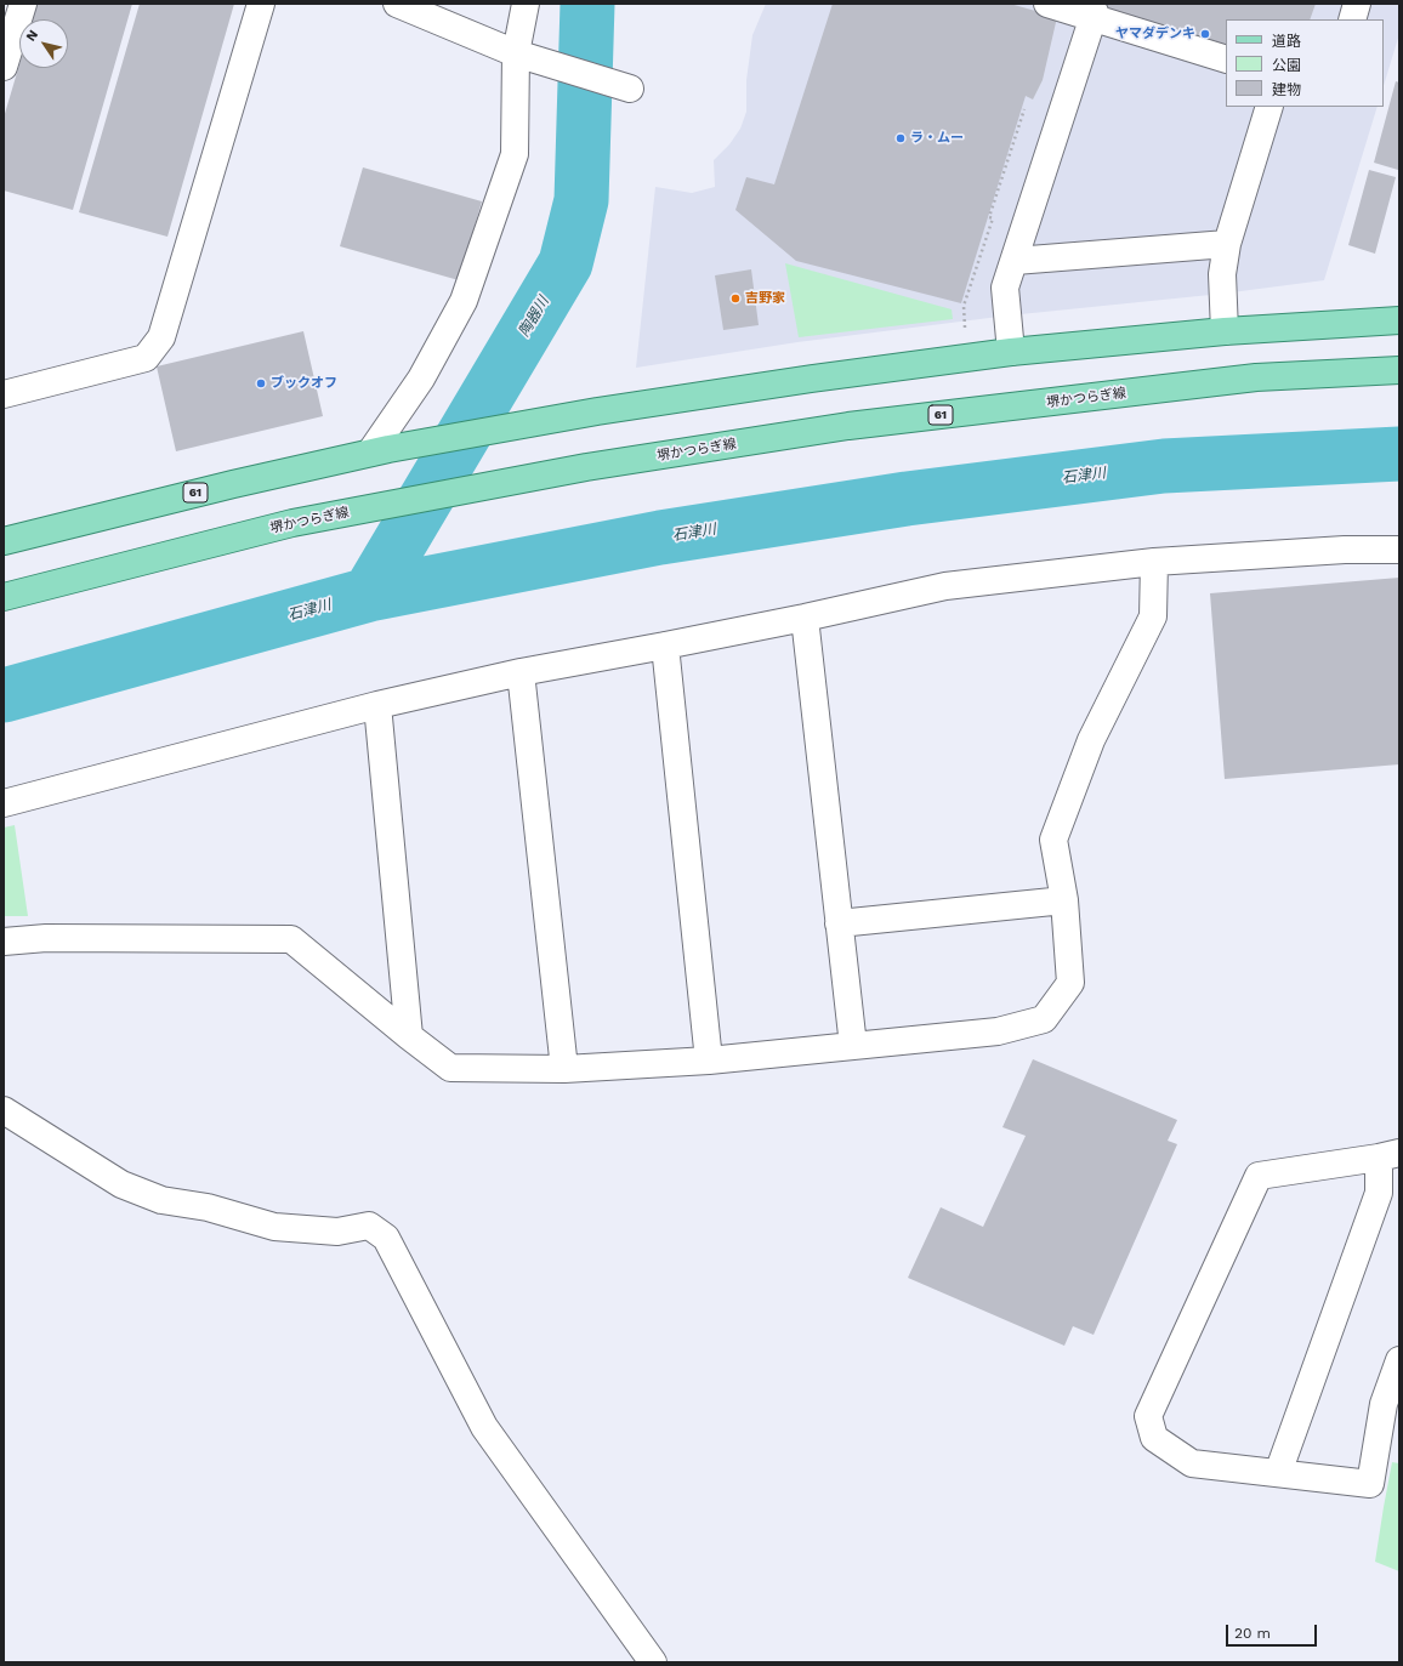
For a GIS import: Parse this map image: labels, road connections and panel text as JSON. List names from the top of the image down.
{
  "streets": {
    "main road": ["堺かつらぎ線", "61"]
  },
  "water": ["陶器川", "石津川"],
  "places": [
    "ヤマダデンキ",
    "ラ・ムー",
    "吉野家",
    "ブックオフ"
  ],
  "legend": ["道路", "公園", "建物"],
  "scale_bar": "20 m",
  "north": "top left"
}
